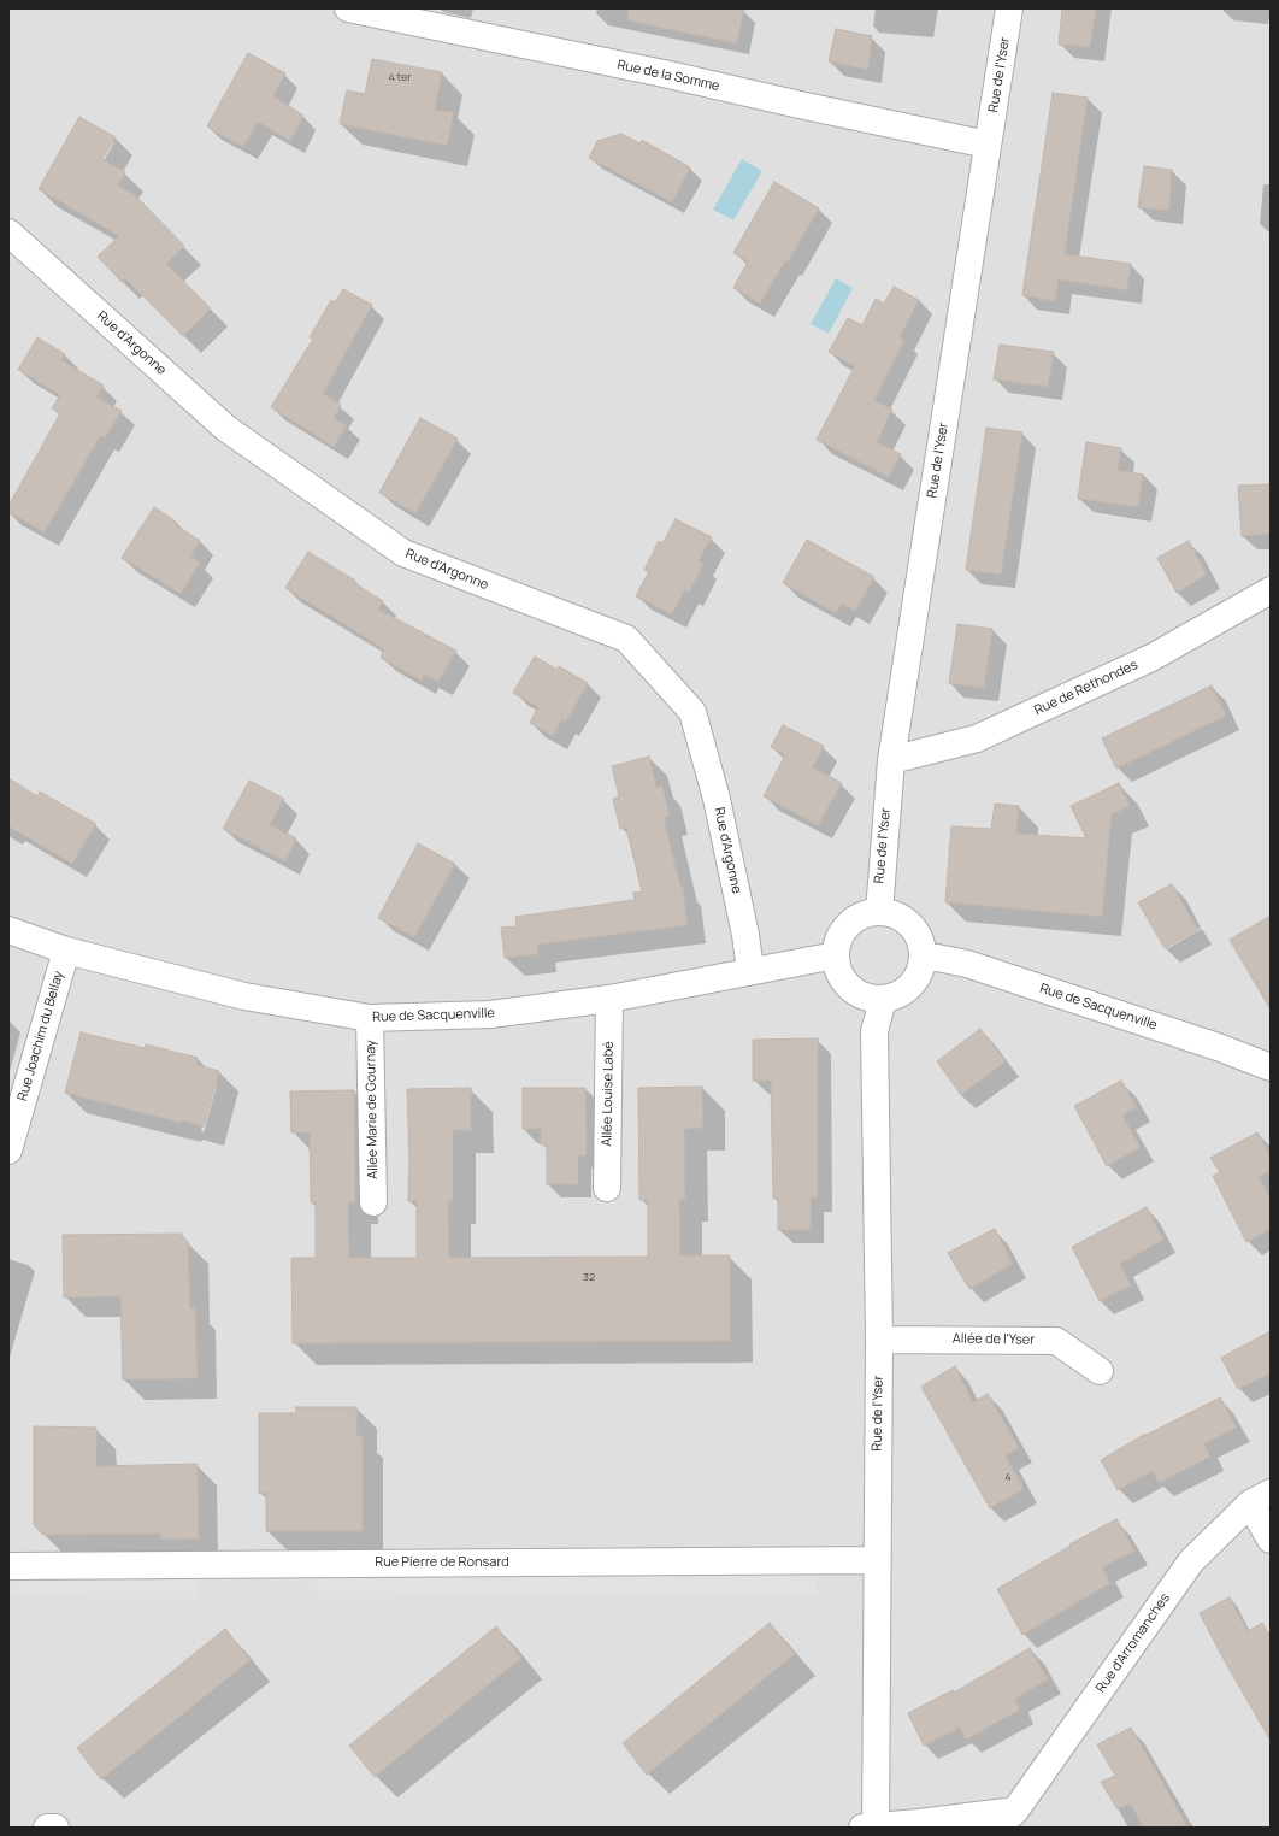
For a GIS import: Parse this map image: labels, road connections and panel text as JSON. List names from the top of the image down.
{
  "streets": {
    "street": [
      "Rue de l'Yser",
      "Rue de la Somme",
      "Rue d'Argonne",
      "Rue de Rethondes",
      "Rue de Sacquenville",
      "Rue Joachim du Bellay",
      "Allée Louise Labé",
      "Allée Marie de Gournay",
      "Allée de l'Yser",
      "Rue Pierre de Ronsard",
      "Rue d'Arromanches"
    ]
  },
  "crossings": [
    ["Rue de l'Yser", "Rue de la Somme"],
    ["Rue de l'Yser", "Rue de Rethondes"],
    ["Rue de l'Yser", "Rue de Sacquenville"],
    ["Rue de l'Yser", "Allée de l'Yser"],
    ["Rue de l'Yser", "Rue Pierre de Ronsard"],
    ["Rue d'Argonne", "Rue de Sacquenville"],
    ["Rue de Sacquenville", "Rue Joachim du Bellay"],
    ["Rue de Sacquenville", "Allée Louise Labé"],
    ["Rue de Sacquenville", "Allée Marie de Gournay"]
  ],
  "house_numbers": ["4 ter", "32", "4"]
}
